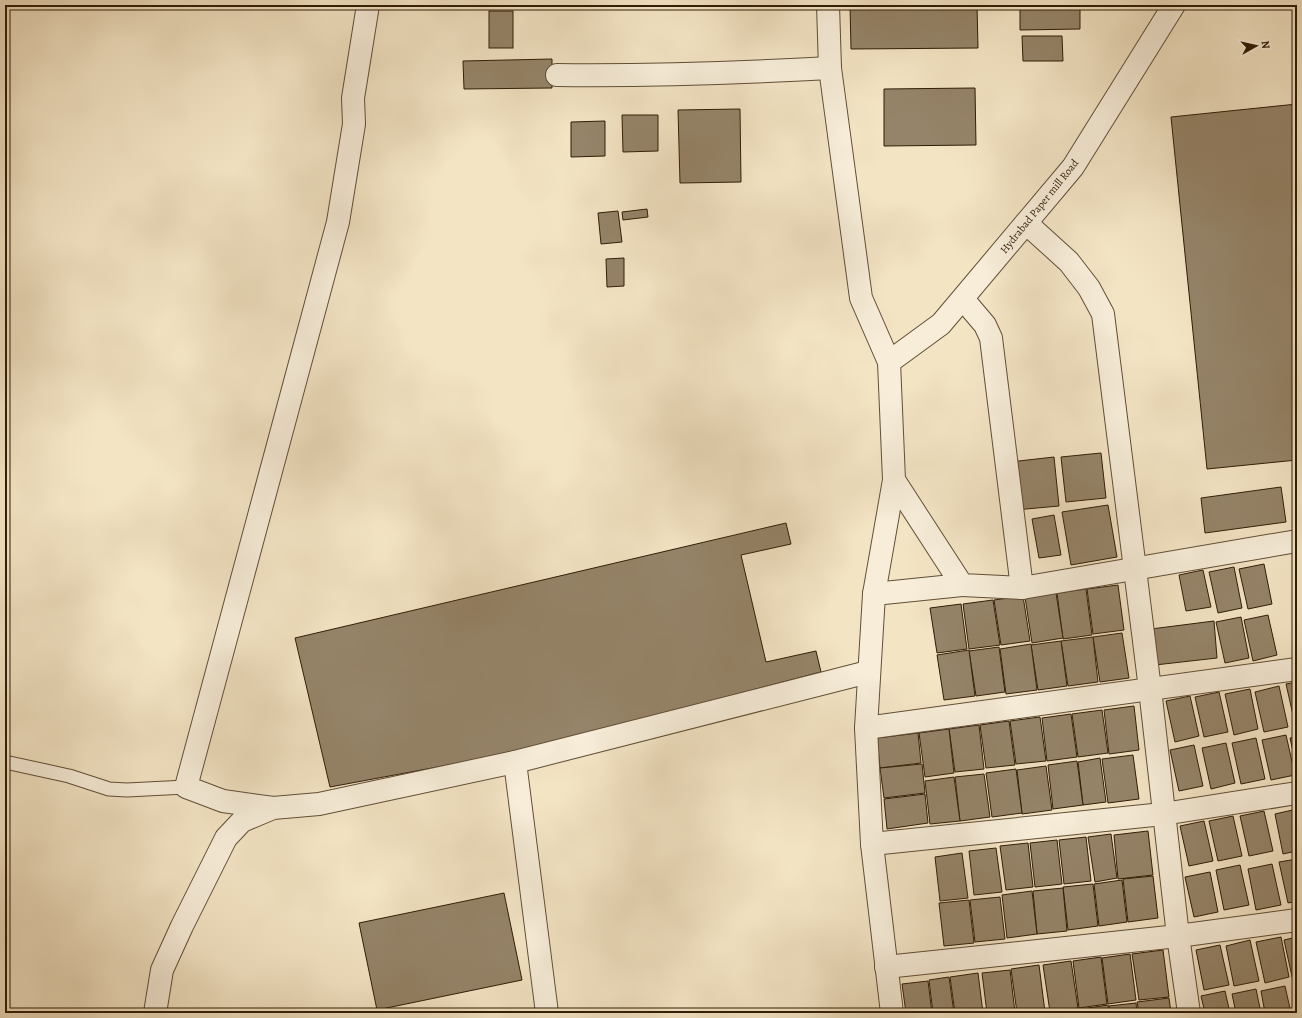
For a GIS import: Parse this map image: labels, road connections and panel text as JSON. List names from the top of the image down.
{
  "streets": {
    "street": ["Hydrabad Paper mill Road"]
  },
  "north": "right"
}
